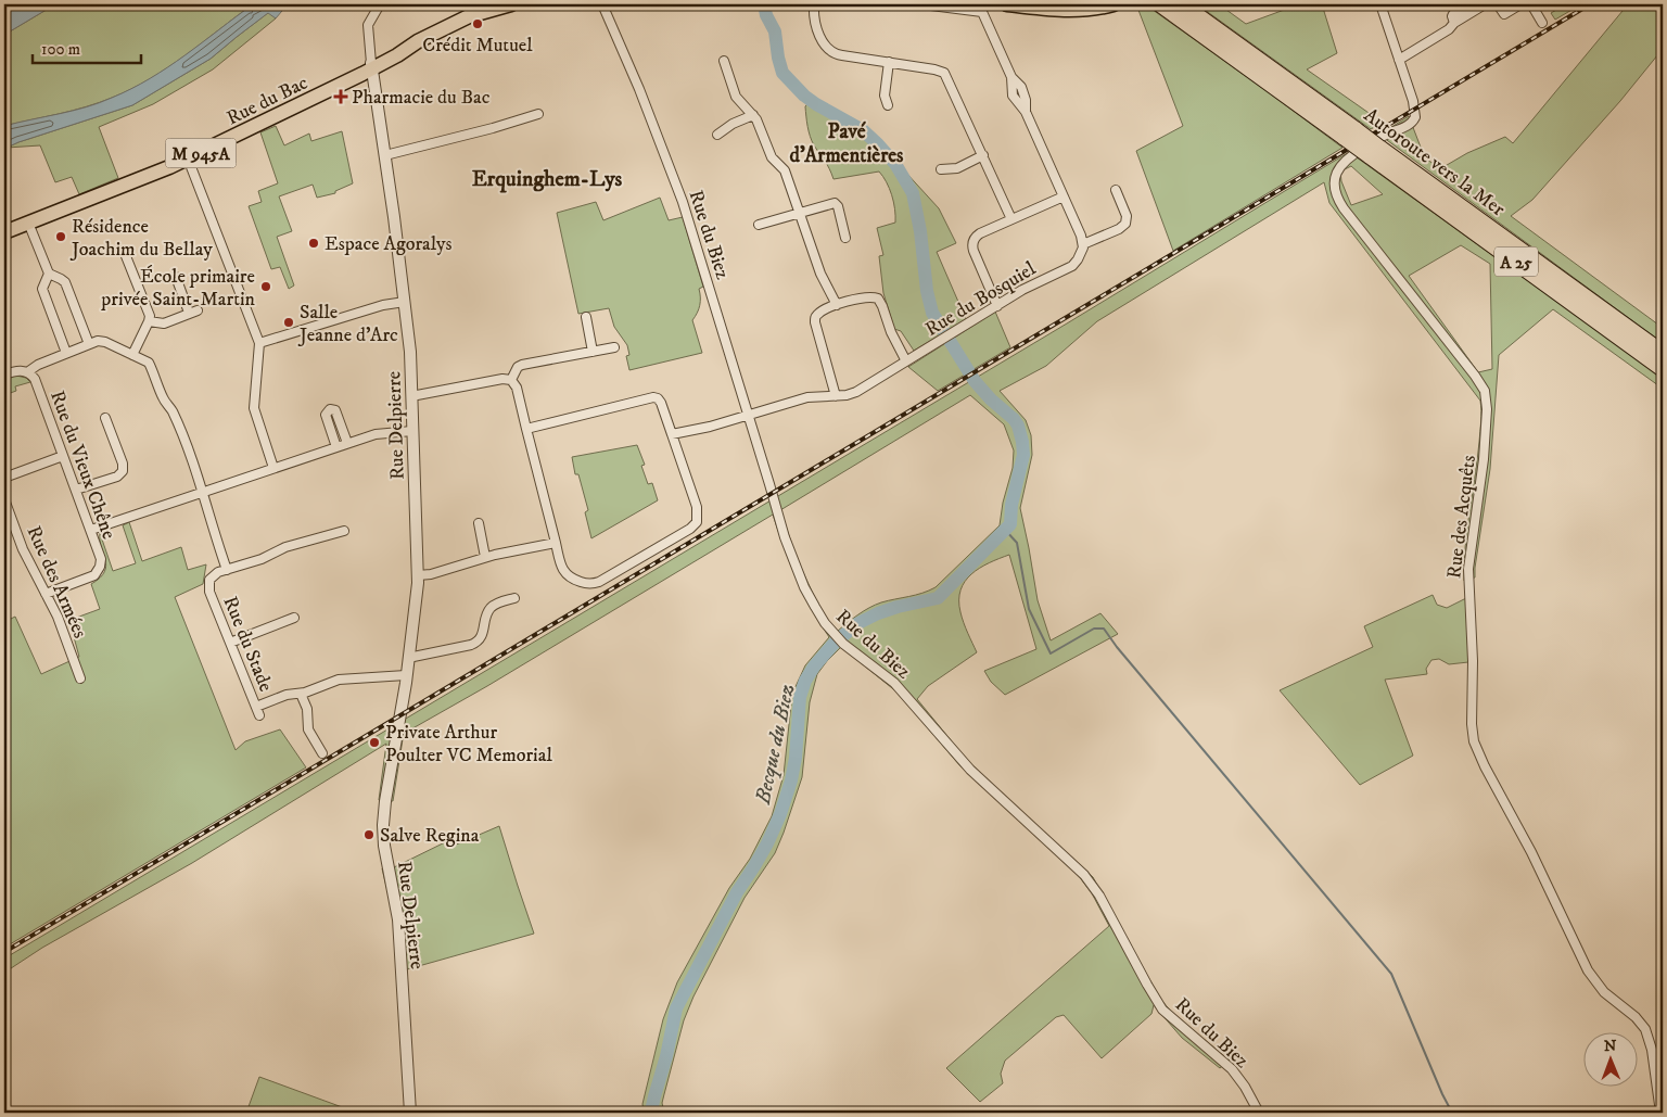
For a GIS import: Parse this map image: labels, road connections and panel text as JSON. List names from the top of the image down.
{
  "streets": {
    "highway": ["Autoroute vers la Mer", "A 25"],
    "main road": ["Rue du Bac", "M 945A"],
    "street": [
      "Rue du Biez",
      "Rue du Bosquiel",
      "Rue Delpierre",
      "Rue du Vieux Chêne",
      "Rue des Acquêts",
      "Rue des Armées",
      "Rue du Stade"
    ]
  },
  "crossings": [
    ["Rue du Bac", "M 945A"],
    ["Rue du Bac", "Rue Delpierre"],
    ["M 945A", "Rue Delpierre"],
    ["Autoroute vers la Mer", "A 25"],
    ["Rue du Biez", "Rue du Bosquiel"],
    ["Rue Delpierre", "Rue du Stade"],
    ["Rue du Vieux Chêne", "Rue des Armées"]
  ],
  "districts": ["Pavé d'Armentières", "Erquinghem-Lys"],
  "water": ["Becque du Biez"],
  "places": {
    "other": [
      "Crédit Mutuel",
      "Résidence Joachim du Bellay",
      "Espace Agoralys",
      "École primaire privée Saint-Martin",
      "Salle Jeanne d'Arc",
      "Private Arthur Poulter VC Memorial",
      "Salve Regina"
    ],
    "health": ["Pharmacie du Bac"]
  },
  "scale_bar": "100 m",
  "north": "top"
}
